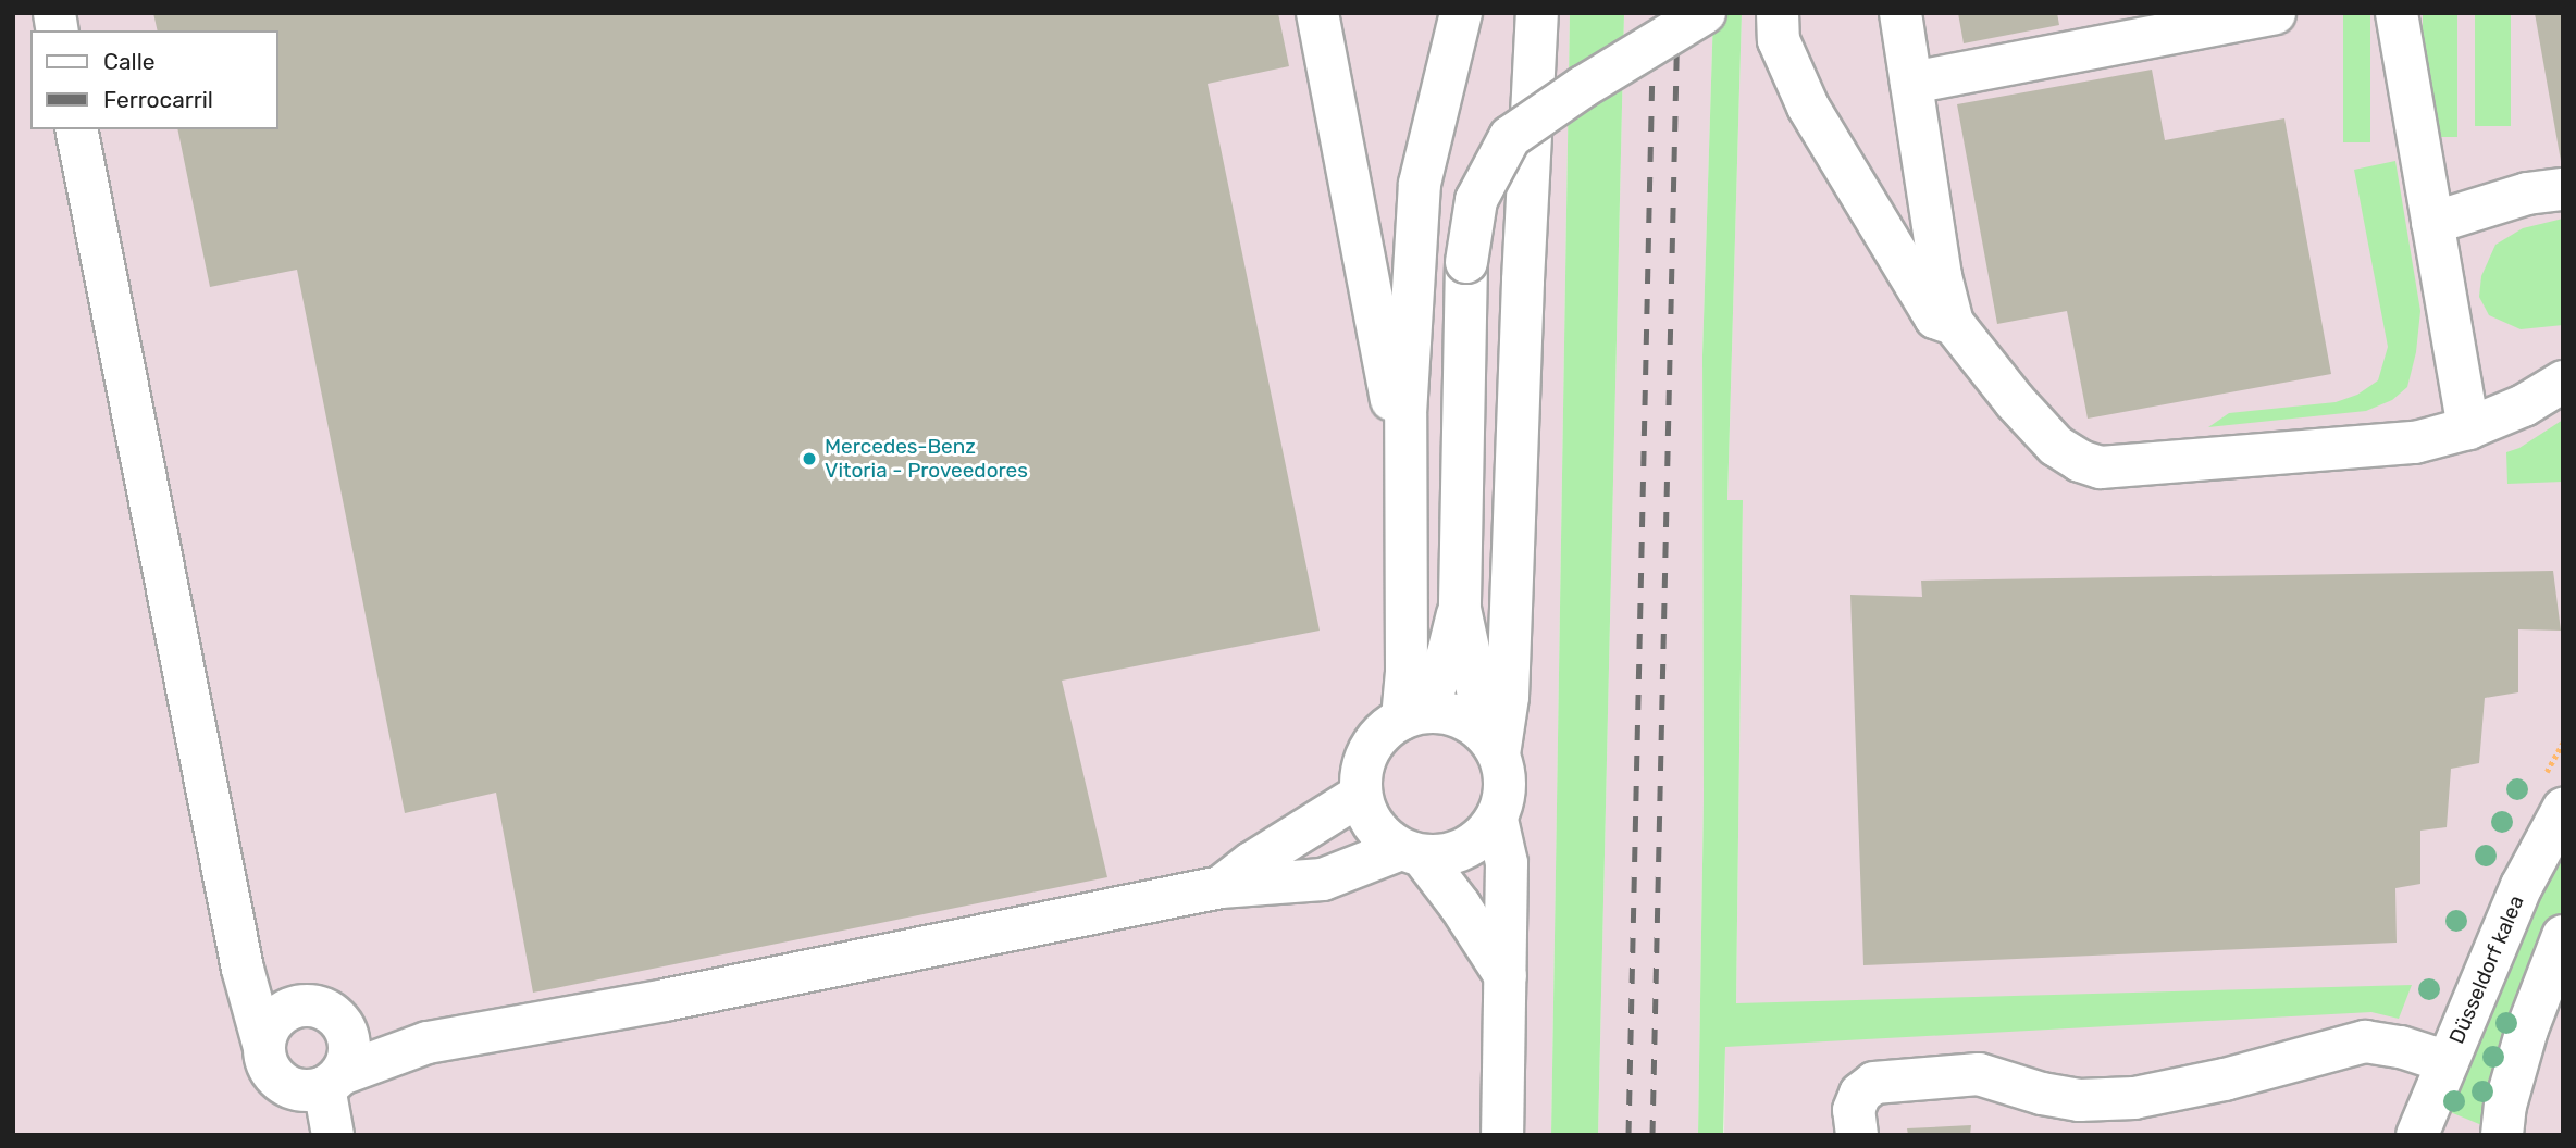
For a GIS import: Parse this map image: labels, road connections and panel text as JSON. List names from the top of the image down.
{
  "streets": {
    "street": ["Düsseldorf kalea"]
  },
  "places": ["Mercedes-Benz Vitoria - Proveedores"],
  "legend": ["Calle", "Ferrocarril"]
}
